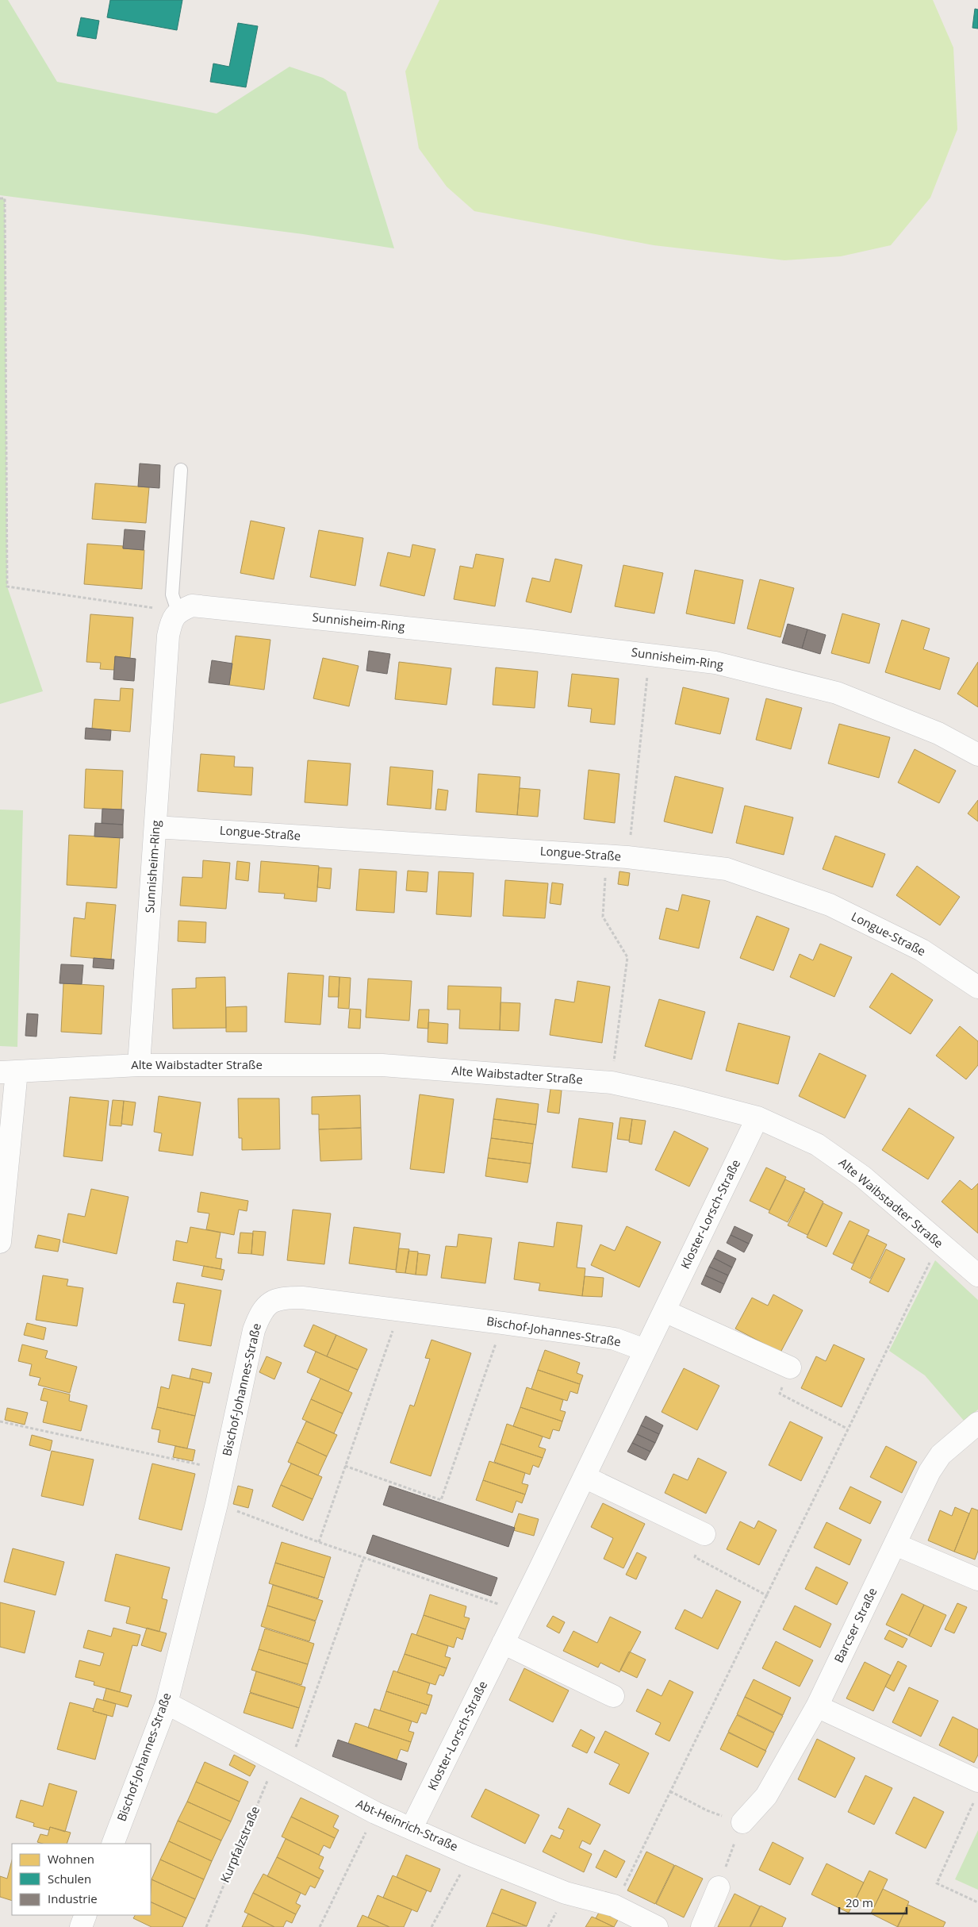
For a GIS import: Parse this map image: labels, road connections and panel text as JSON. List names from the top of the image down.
{
  "streets": {
    "street": [
      "Sunnisheim-Ring",
      "Longue-Straße",
      "Alte Waibstadter Straße",
      "Kloster-Lorsch-Straße",
      "Bischof-Johannes-Straße",
      "Barcser Straße",
      "Abt-Heinrich-Straße"
    ],
    "path": ["Kurpfalzstraße"]
  },
  "crossings": [
    ["Sunnisheim-Ring", "Longue-Straße"],
    ["Sunnisheim-Ring", "Alte Waibstadter Straße"],
    ["Alte Waibstadter Straße", "Kloster-Lorsch-Straße"],
    ["Kloster-Lorsch-Straße", "Bischof-Johannes-Straße"],
    ["Kloster-Lorsch-Straße", "Abt-Heinrich-Straße"],
    ["Bischof-Johannes-Straße", "Abt-Heinrich-Straße"],
    ["Abt-Heinrich-Straße", "Kurpfalzstraße"]
  ],
  "legend": ["Wohnen", "Schulen", "Industrie"],
  "scale_bar": "20 m"
}
